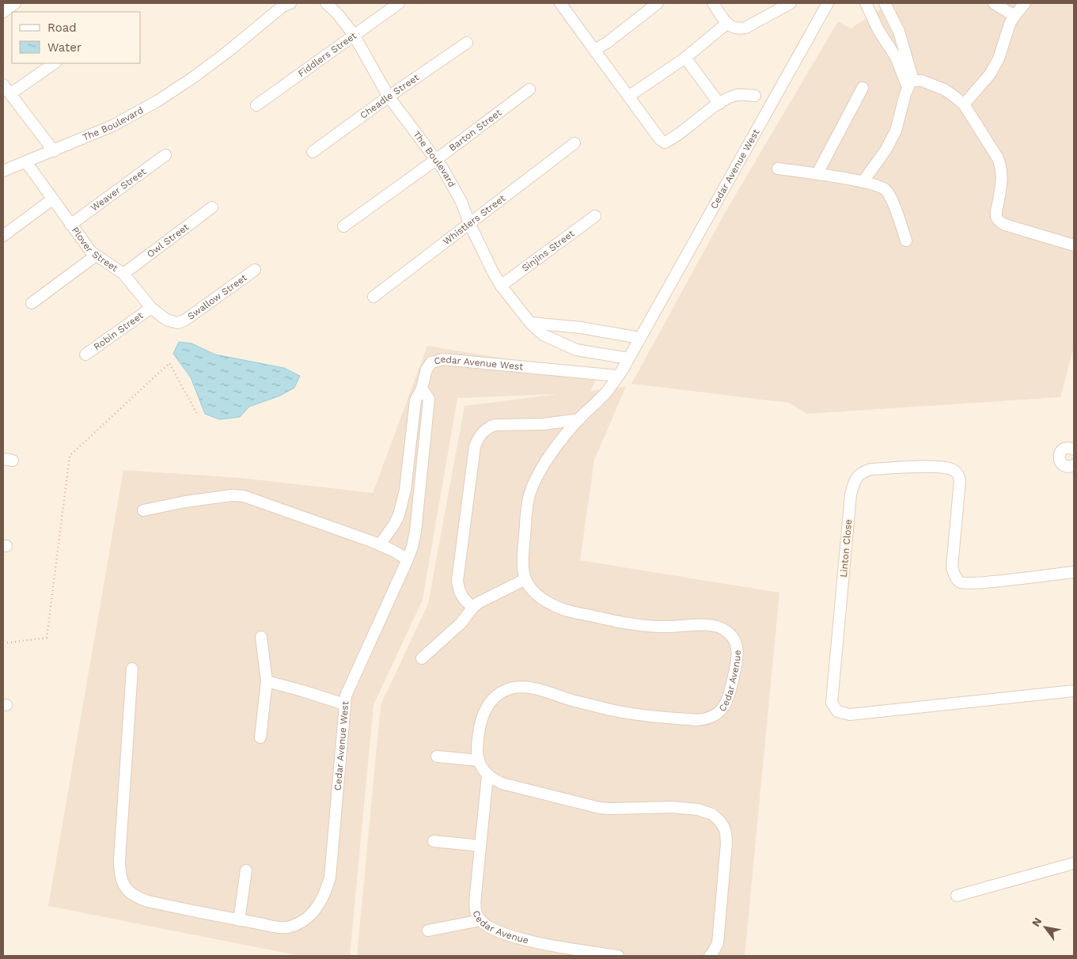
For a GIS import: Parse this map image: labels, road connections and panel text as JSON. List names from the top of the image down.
{
  "streets": {
    "street": [
      "Fiddlers Street",
      "Cheadle Street",
      "The Boulevard",
      "Barton Street",
      "Cedar Avenue West",
      "Weaver Street",
      "Whistlers Street",
      "Owl Street",
      "Plover Street",
      "Sinjins Street",
      "Swallow Street",
      "Robin Street",
      "Linton Close",
      "Cedar Avenue"
    ]
  },
  "crossings": [
    ["Fiddlers Street", "The Boulevard"],
    ["Cheadle Street", "The Boulevard"],
    ["The Boulevard", "Barton Street"],
    ["The Boulevard", "Cedar Avenue West"],
    ["The Boulevard", "Whistlers Street"],
    ["The Boulevard", "Plover Street"],
    ["The Boulevard", "Sinjins Street"],
    ["Weaver Street", "Plover Street"],
    ["Owl Street", "Plover Street"],
    ["Plover Street", "Swallow Street"],
    ["Plover Street", "Robin Street"]
  ],
  "legend": ["Road", "Water"],
  "north": "top left"
}
